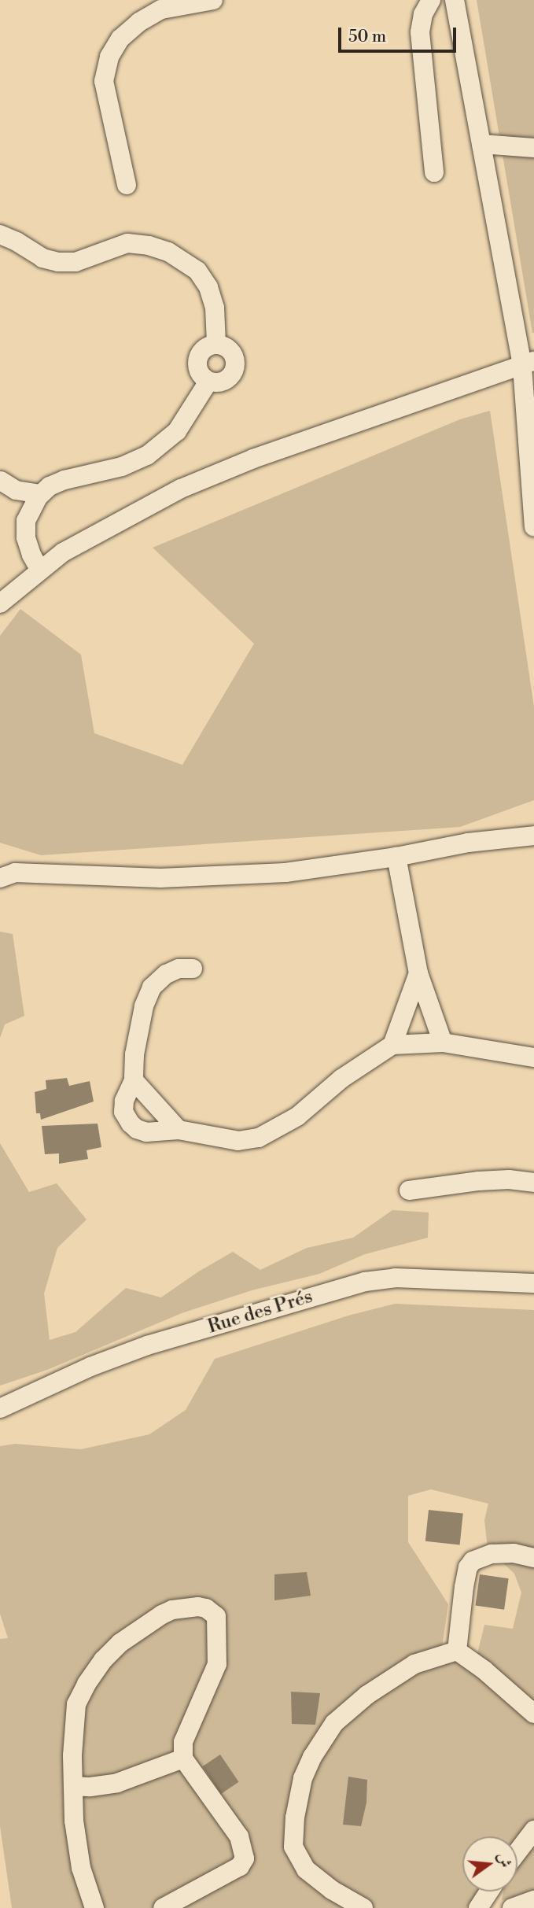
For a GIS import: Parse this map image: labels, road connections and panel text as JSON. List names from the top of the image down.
{
  "streets": {
    "street": ["Rue des Prés"]
  },
  "scale_bar": "50 m",
  "north": "right"
}
